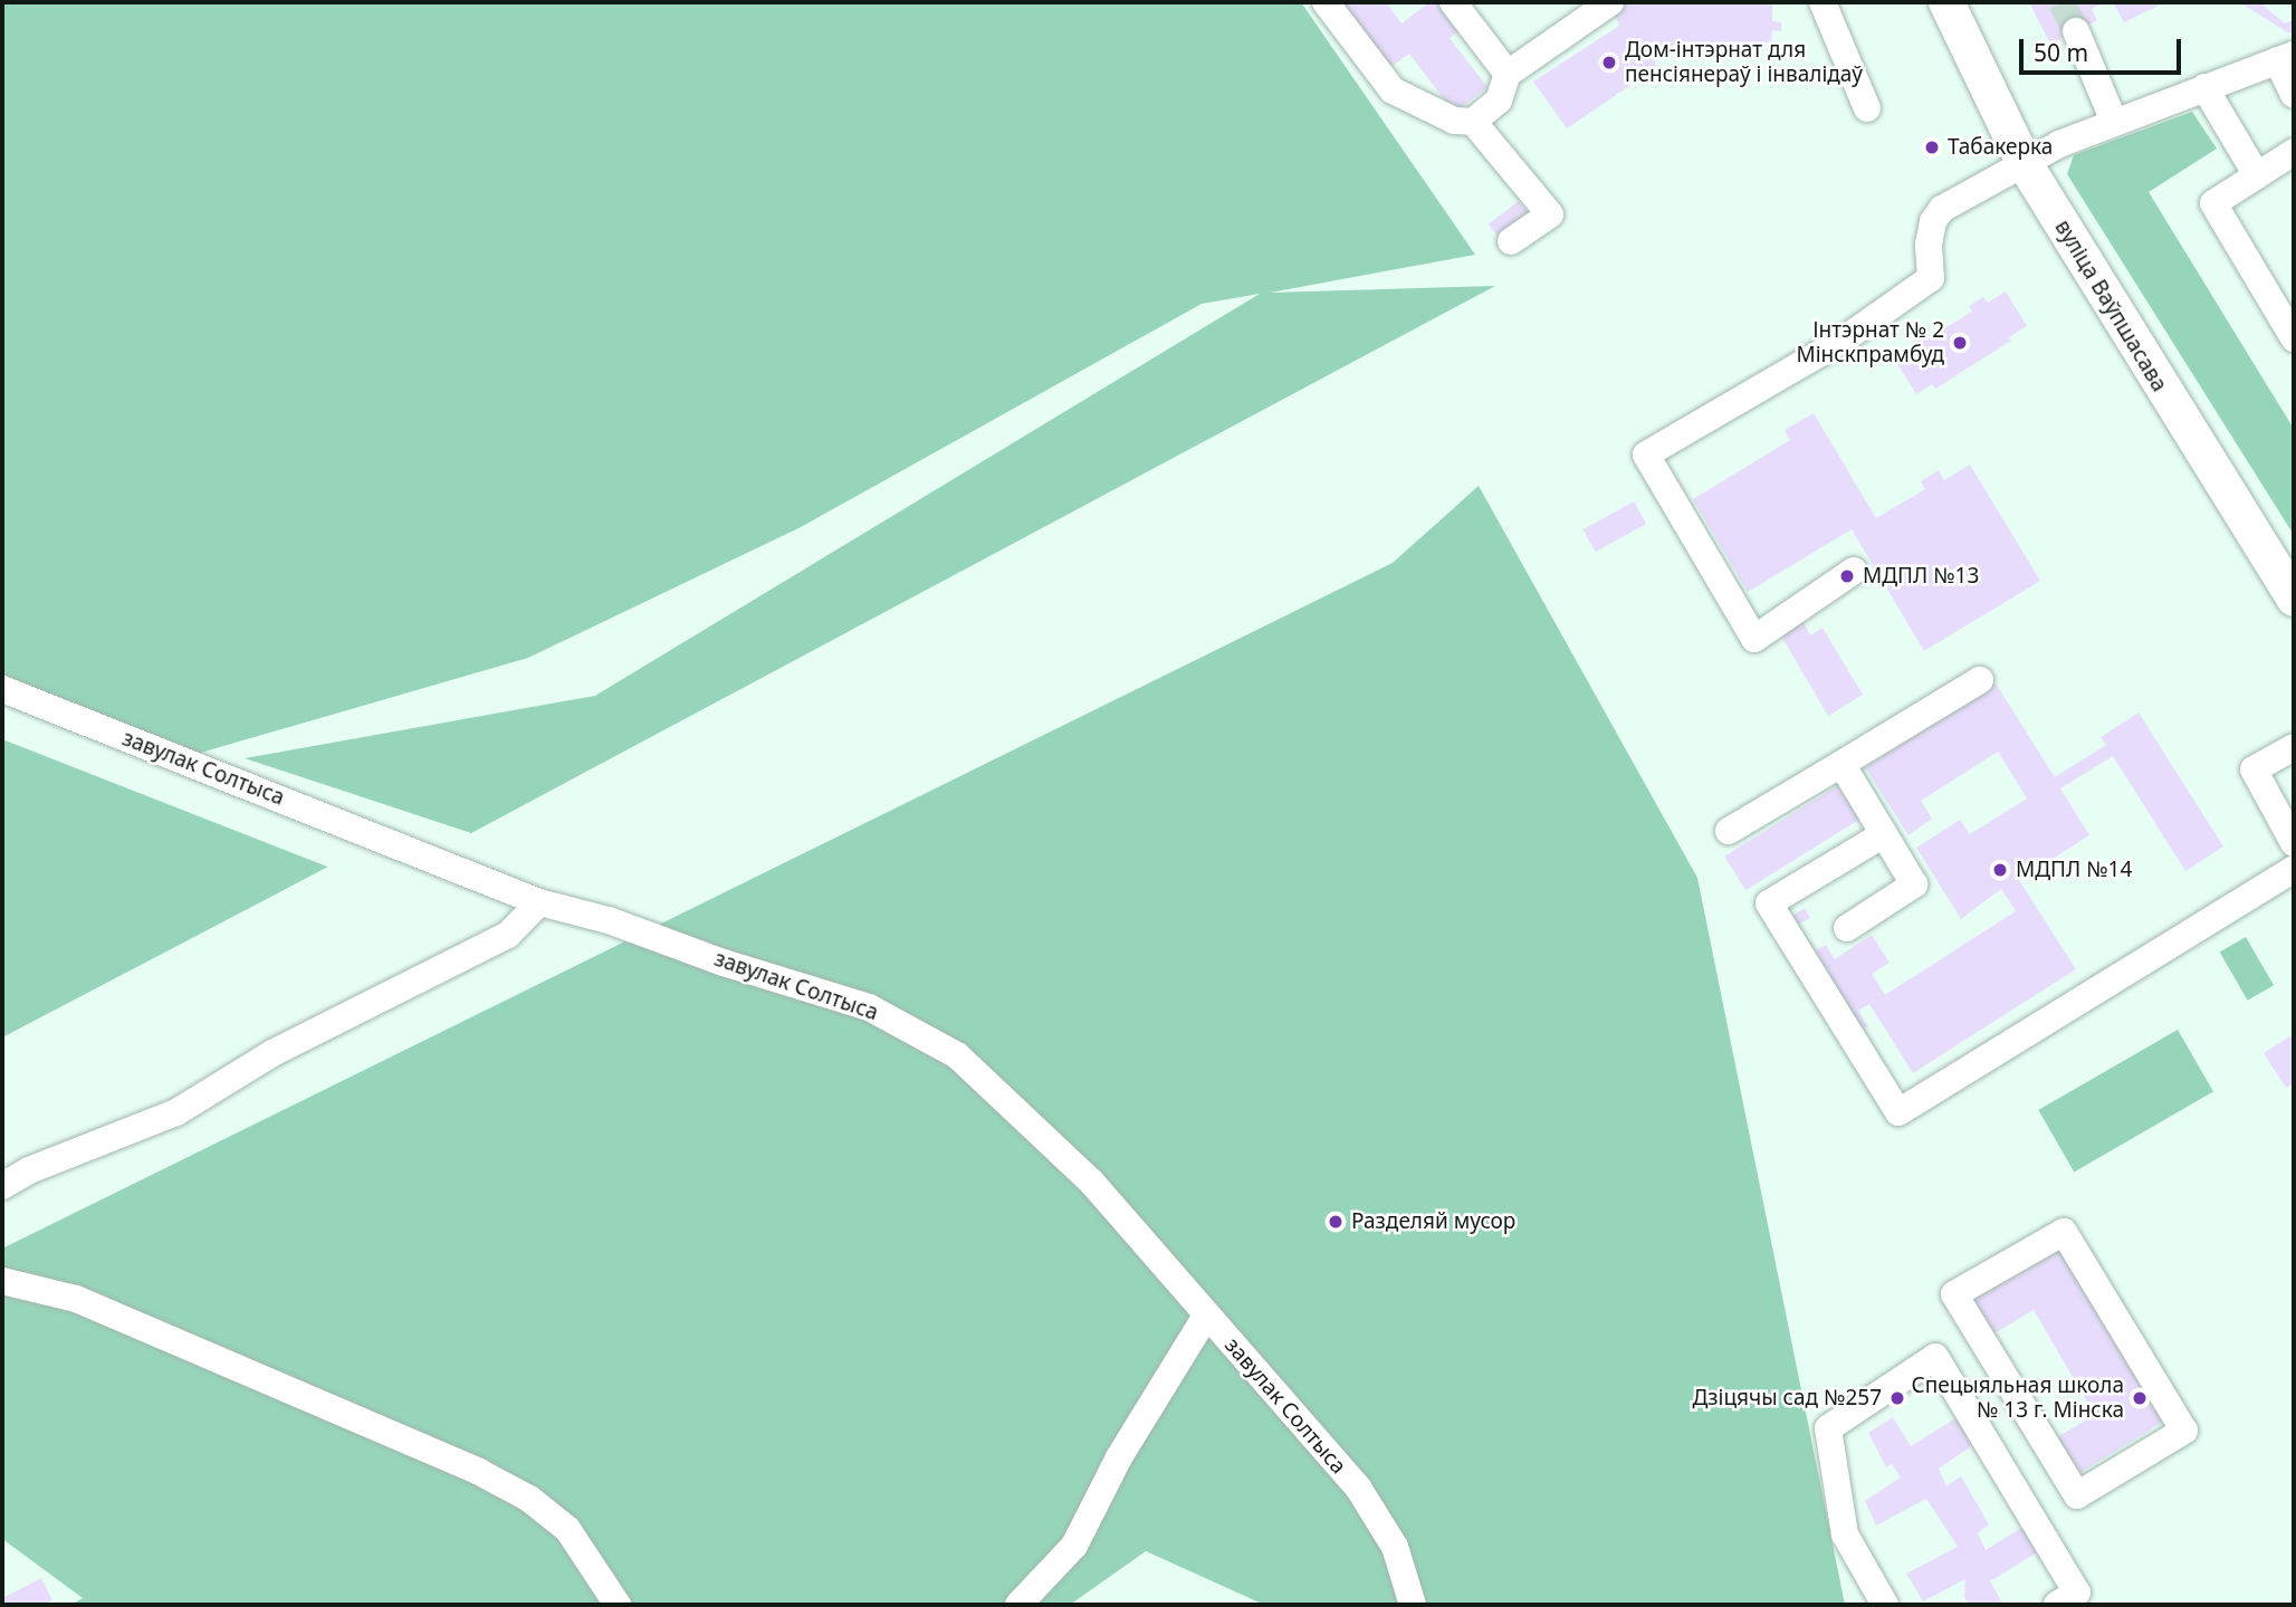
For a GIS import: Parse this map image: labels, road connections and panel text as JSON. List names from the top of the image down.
{
  "streets": {
    "main road": ["вуліца Ваўпшасава"],
    "street": ["завулак Солтыса"]
  },
  "places": [
    "Дом-інтэрнат для пенсіянераў і інвалідаў",
    "Табакерка",
    "Інтэрнат № 2 Мінскпрамбуд",
    "МДПЛ №13",
    "МДПЛ №14",
    "Разделяй мусор",
    "Дзіцячы сад №257",
    "Спецыяльная школа № 13 г. Мінска"
  ],
  "scale_bar": "50 m"
}
